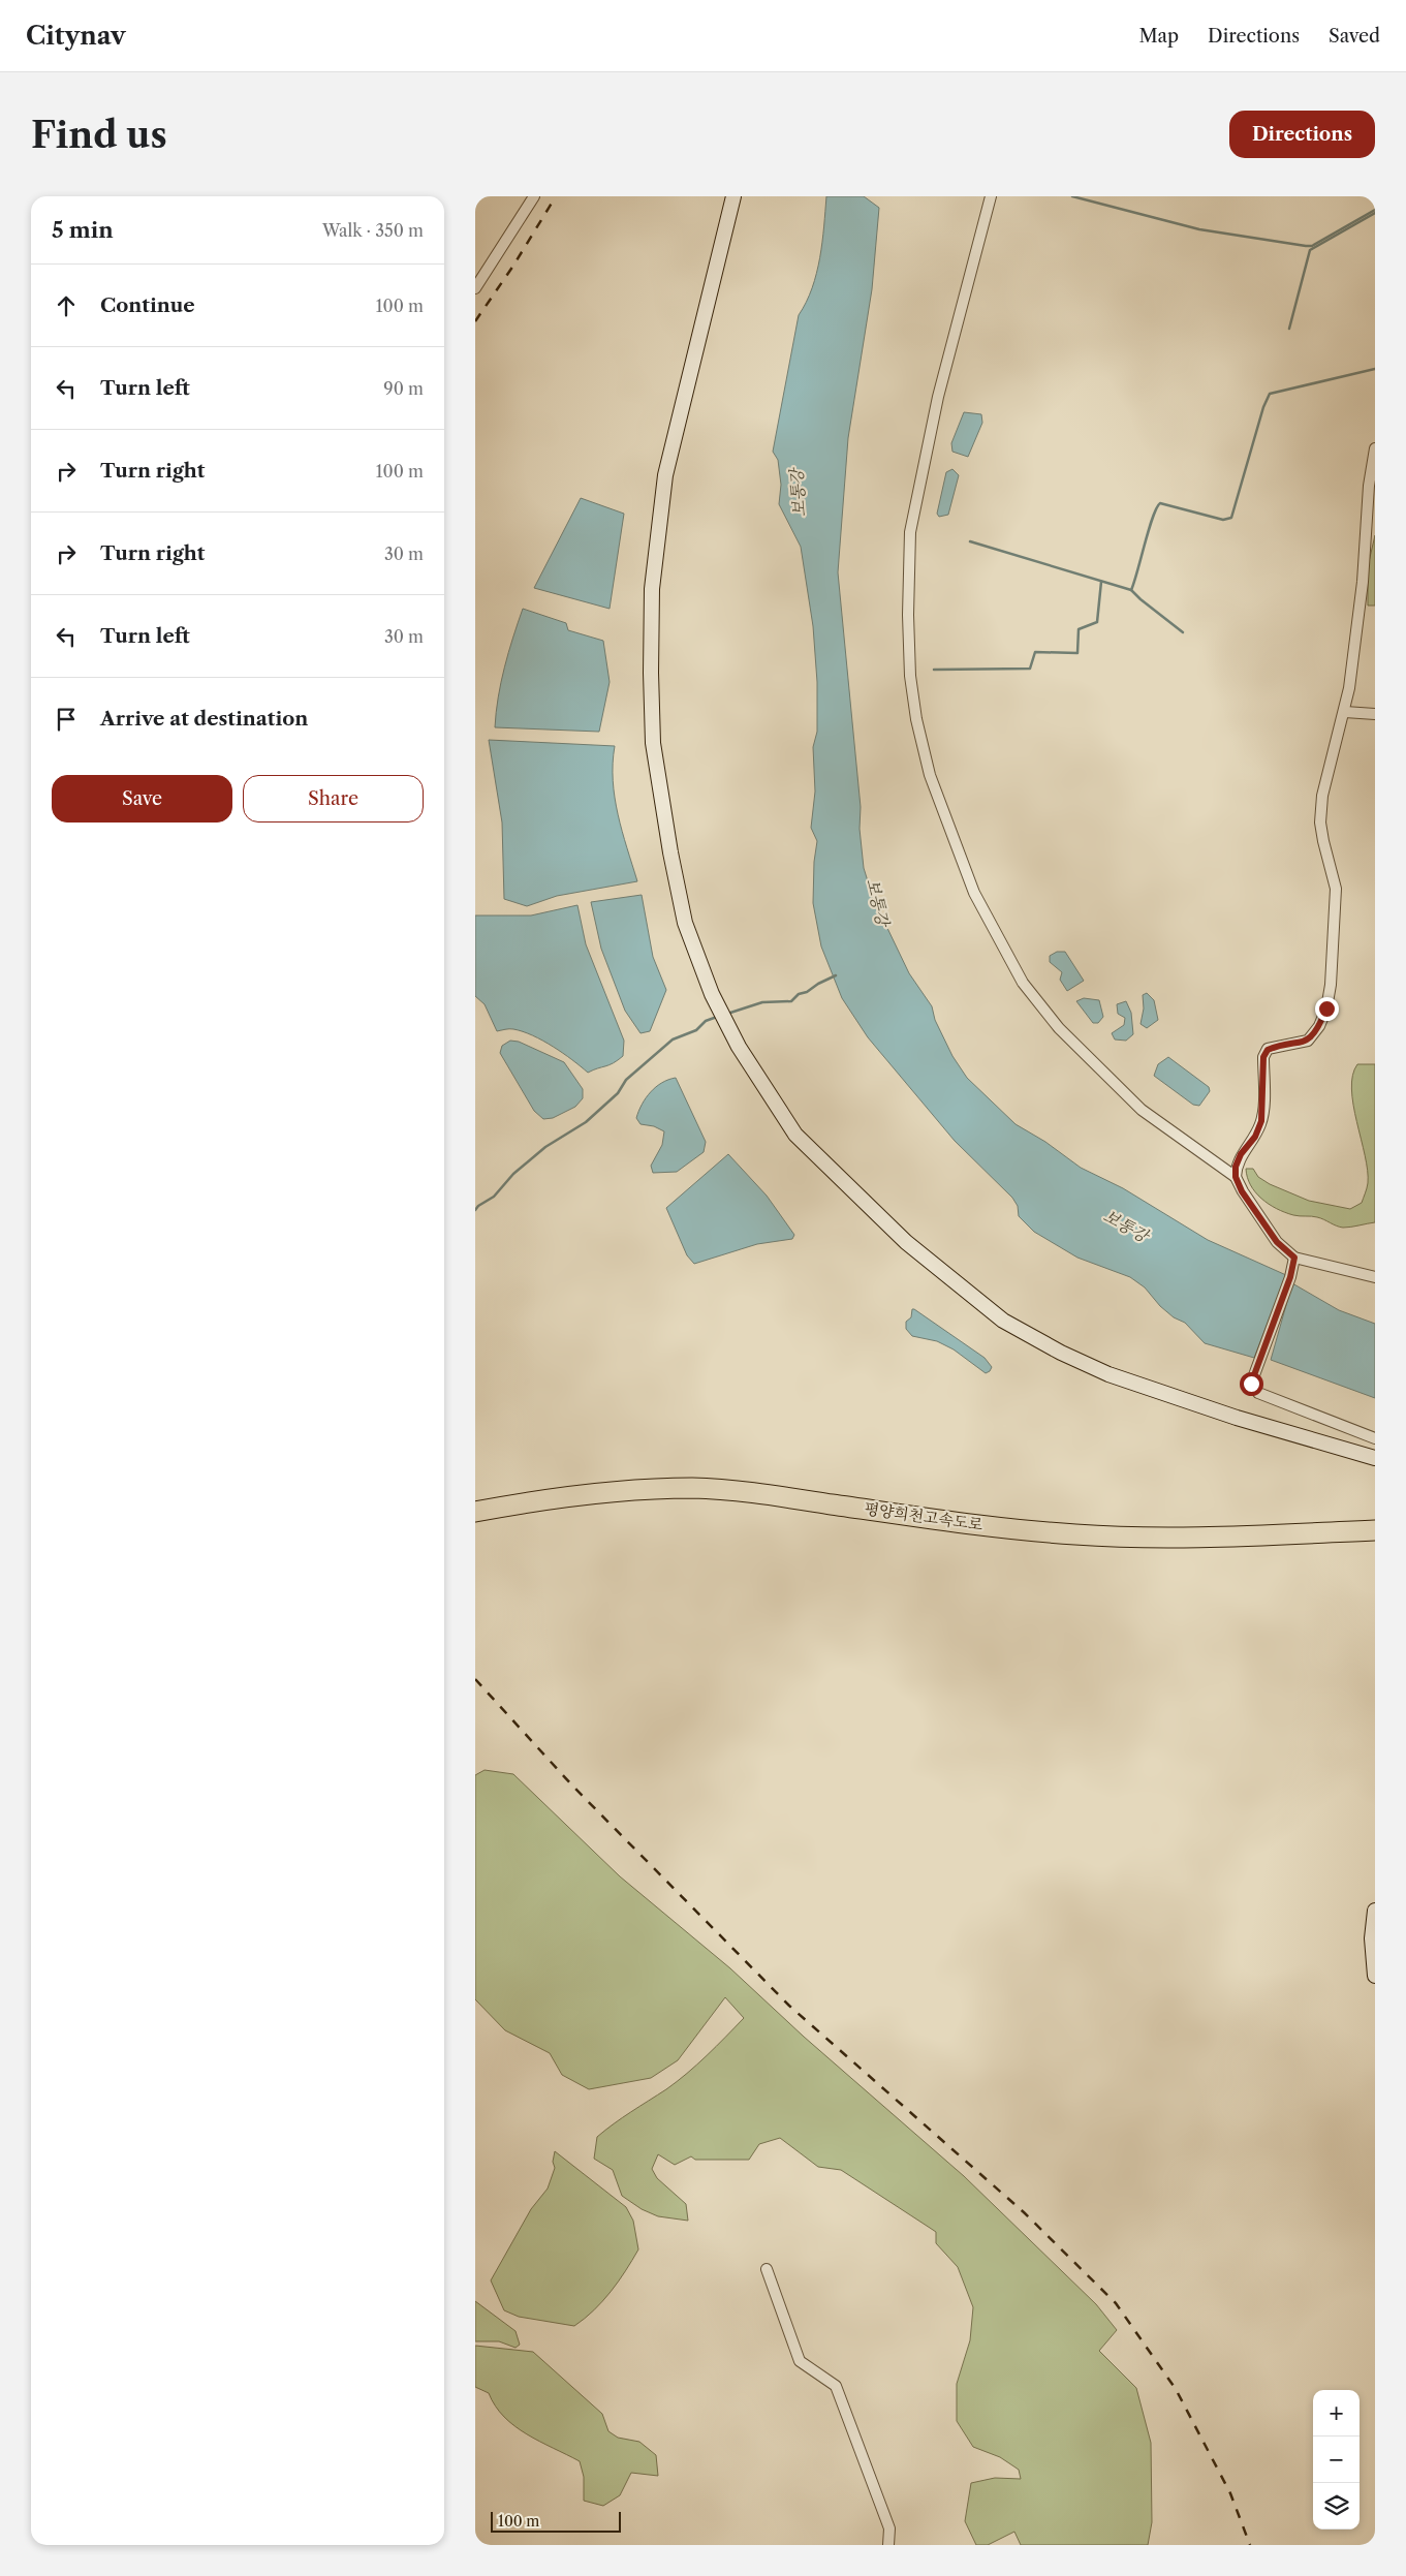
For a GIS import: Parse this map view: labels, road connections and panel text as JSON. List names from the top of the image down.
{
  "streets": {
    "highway": ["평양희천고속도로"]
  },
  "water": ["보통강"],
  "scale_bar": "100 m",
  "page": {
    "header": "Citynav",
    "nav": ["Map", "Directions", "Saved"],
    "buttons": [
      "Directions",
      ["Save", "Share"]
    ],
    "title": "Find us",
    "heading": ["5 min", "Walk · 350 m"],
    "list": [
      ["Continue", "100 m"],
      ["Turn left", "90 m"],
      ["Turn right", "100 m"],
      ["Turn right", "30 m"],
      ["Turn left", "30 m"],
      "Arrive at destination"
    ],
    "map_buttons": ["+", "−"],
    "scale": "100 m"
  }
}
